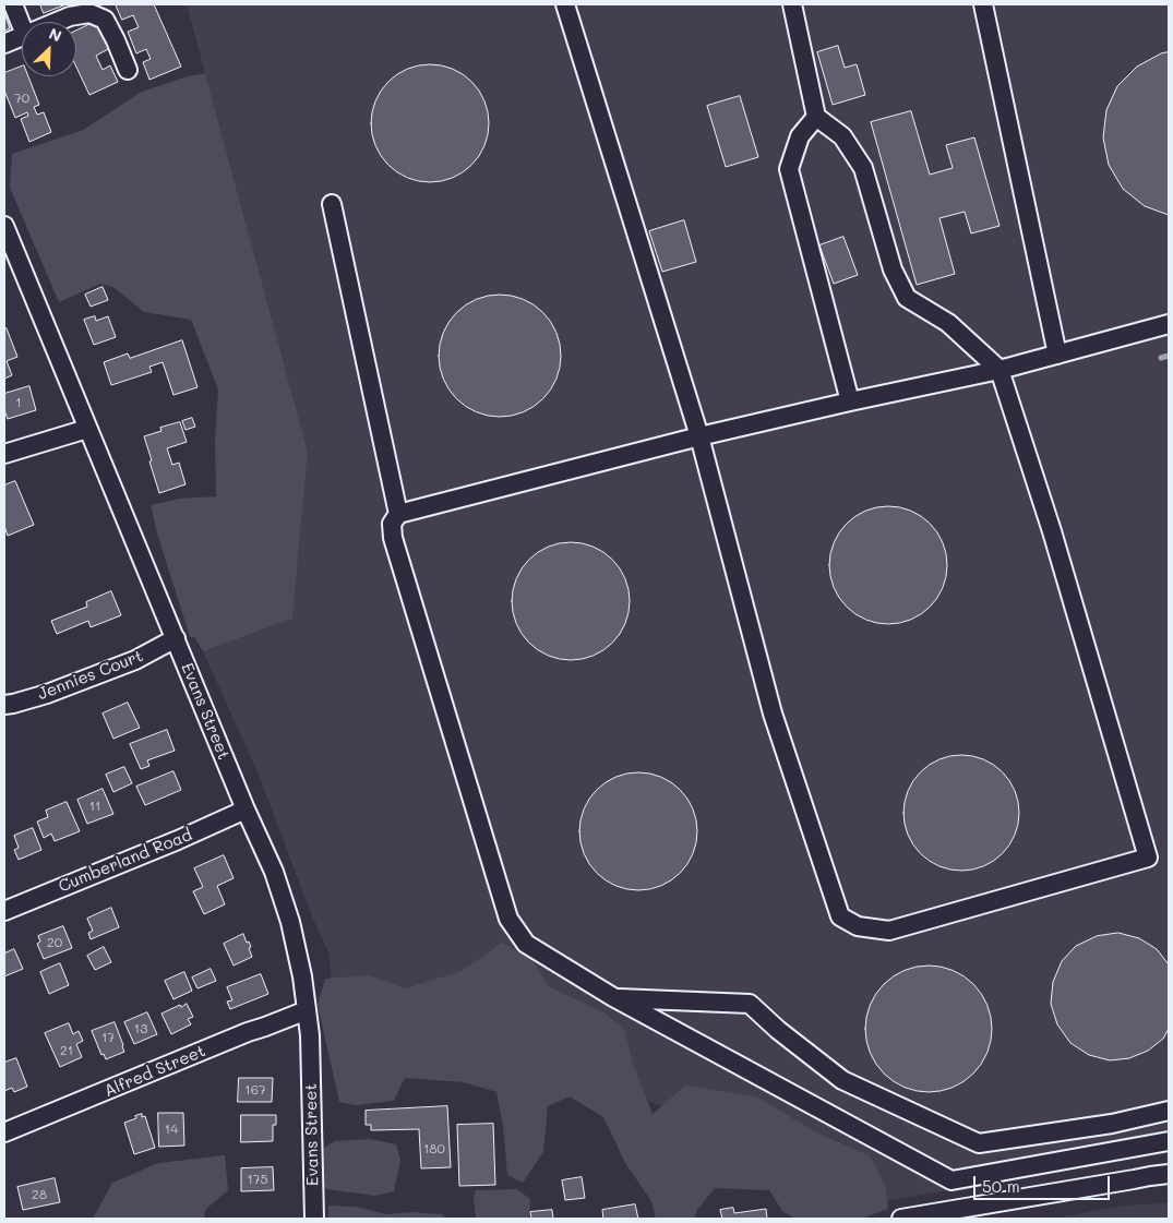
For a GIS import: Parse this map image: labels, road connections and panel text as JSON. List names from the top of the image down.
{
  "streets": {
    "street": [
      "Jennies Court",
      "Evans Street",
      "Cumberland Road",
      "Alfred Street"
    ]
  },
  "crossings": [
    ["Jennies Court", "Evans Street"],
    ["Evans Street", "Cumberland Road"],
    ["Evans Street", "Alfred Street"]
  ],
  "house_numbers": [
    "70",
    "1",
    "11",
    "20",
    "13",
    "17",
    "21",
    "167",
    "14",
    "180",
    "175",
    "28"
  ],
  "scale_bar": "50 m",
  "north": "top right"
}
